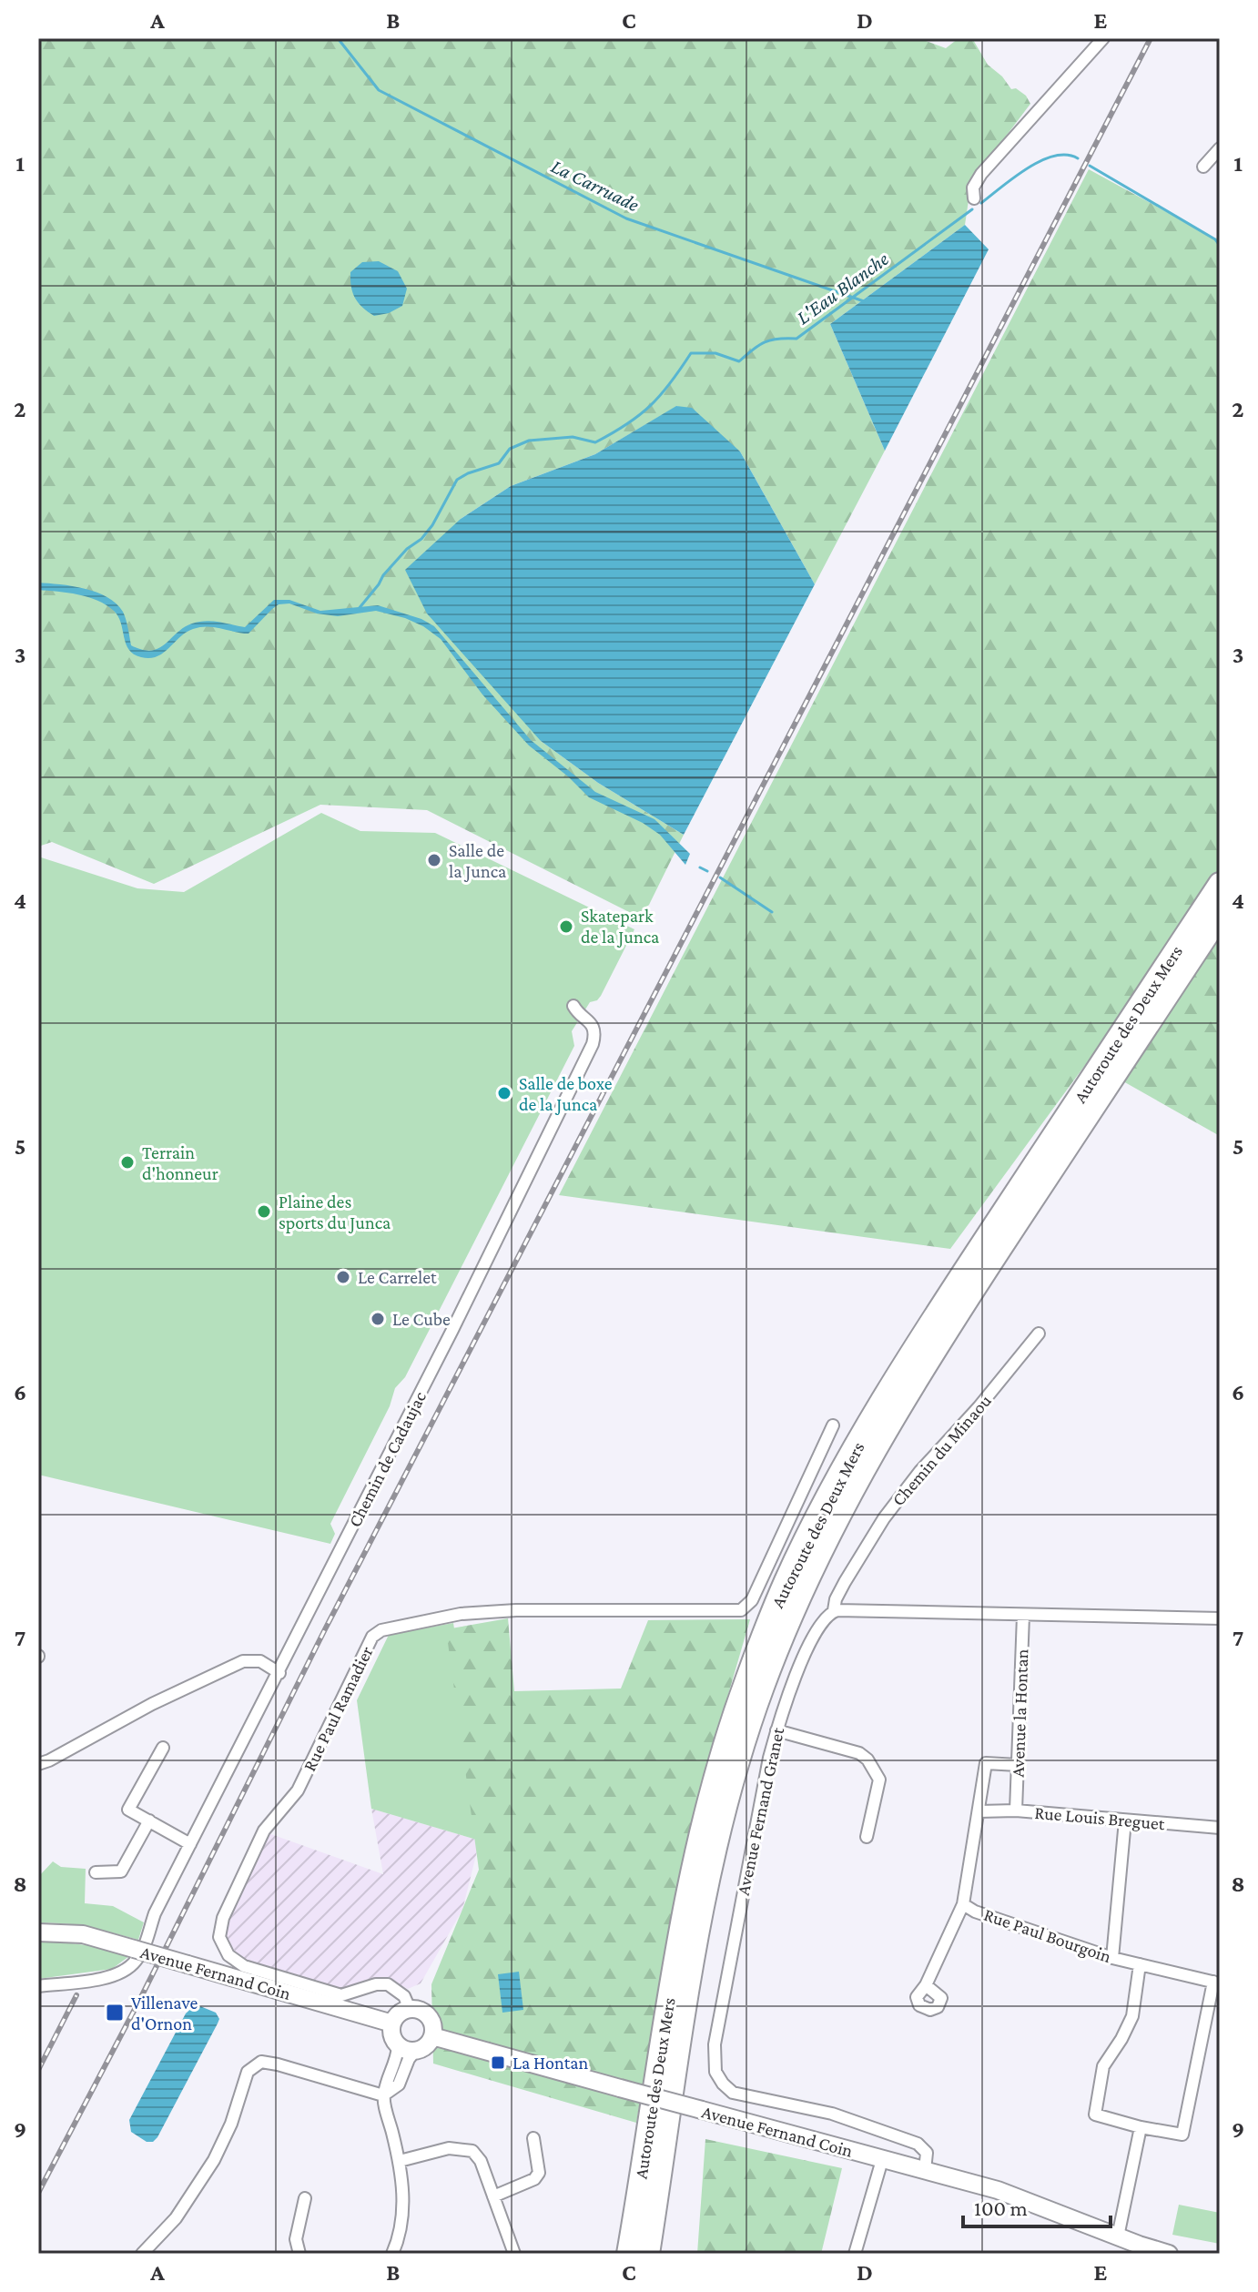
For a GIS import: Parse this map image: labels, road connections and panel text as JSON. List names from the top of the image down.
{
  "streets": {
    "highway": ["Autoroute des Deux Mers"],
    "main road": ["Avenue Fernand Coin"],
    "street": [
      "Chemin du Minaou",
      "Chemin de Cadaujac",
      "Rue Paul Ramadier",
      "Avenue la Hontan",
      "Avenue Fernand Granet",
      "Rue Louis Breguet",
      "Rue Paul Bourgoin"
    ]
  },
  "crossings": [
    ["Chemin du Minaou", "Avenue Fernand Granet"],
    ["Rue Paul Ramadier", "Avenue Fernand Coin"],
    ["Avenue la Hontan", "Rue Louis Breguet"],
    ["Avenue la Hontan", "Rue Paul Bourgoin"],
    ["Avenue Fernand Granet", "Avenue Fernand Coin"],
    ["Rue Louis Breguet", "Rue Paul Bourgoin"]
  ],
  "water": ["La Carruade", "L'Eau Blanche"],
  "places": {
    "other": [
      "Salle de la Junca",
      "Skatepark de la Junca",
      "Salle de boxe de la Junca",
      "Terrain d'honneur",
      "Plaine des sports du Junca",
      "Le Carrelet",
      "Le Cube"
    ],
    "transit": ["Villenave d'Ornon", "La Hontan"]
  },
  "scale_bar": "100 m",
  "grid": {
    "columns": [
      "A",
      "B",
      "C",
      "D",
      "E"
    ],
    "rows": [
      "1",
      "2",
      "3",
      "4",
      "5",
      "6",
      "7",
      "8",
      "9"
    ]
  }
}
